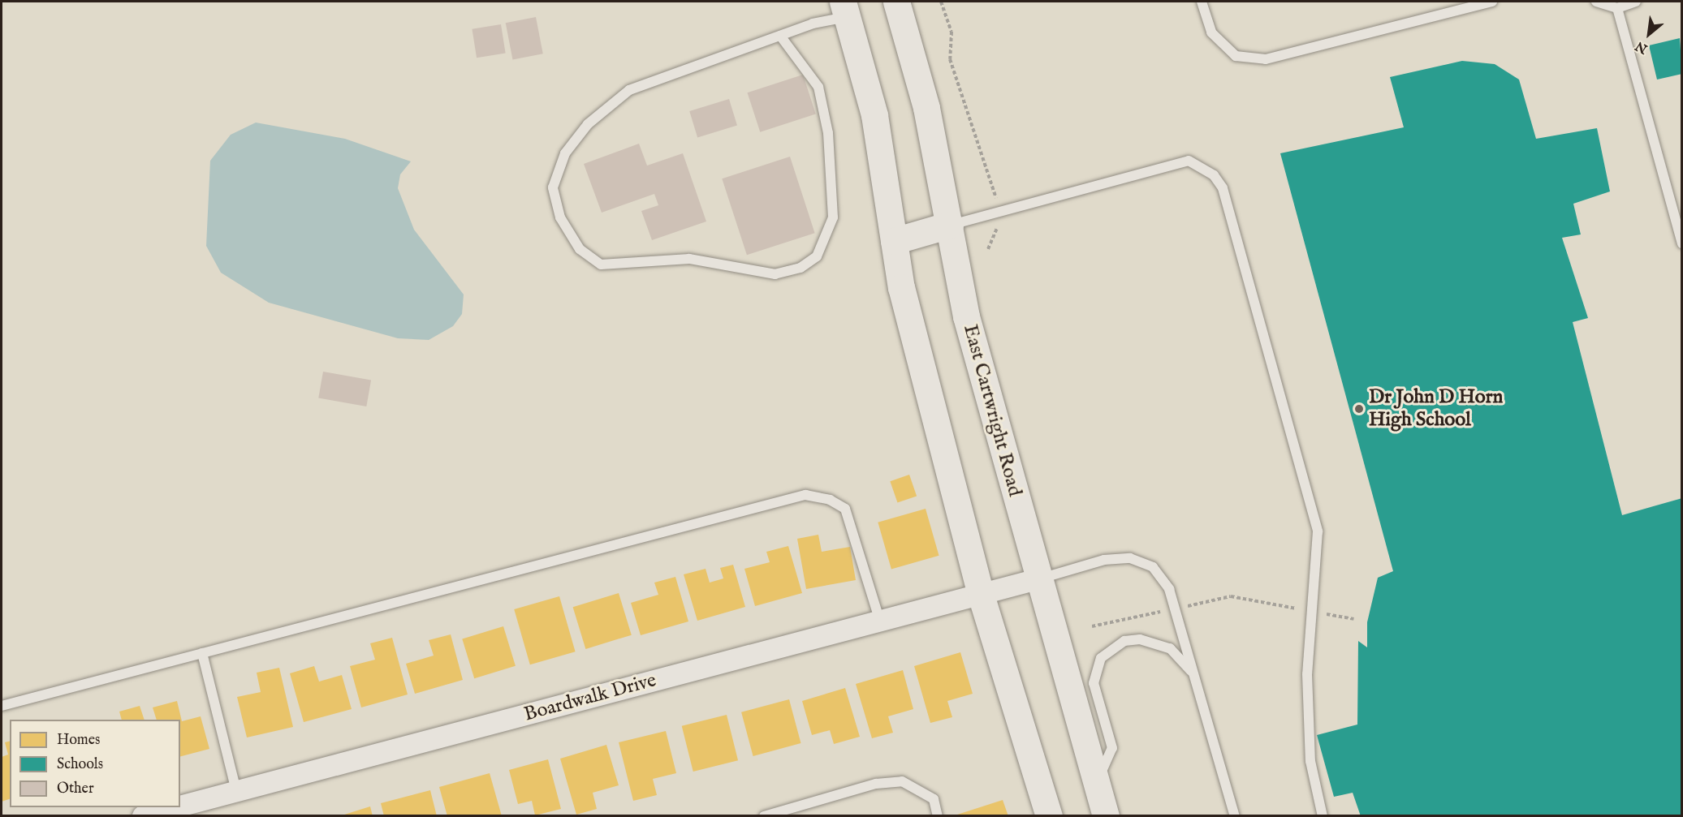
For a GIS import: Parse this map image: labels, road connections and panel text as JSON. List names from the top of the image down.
{
  "streets": {
    "main road": ["East Cartwright Road"],
    "street": ["Boardwalk Drive"]
  },
  "crossings": [
    ["East Cartwright Road", "Boardwalk Drive"]
  ],
  "places": ["Dr John D Horn High School"],
  "legend": ["Homes", "Schools", "Other"],
  "north": "bottom left"
}
